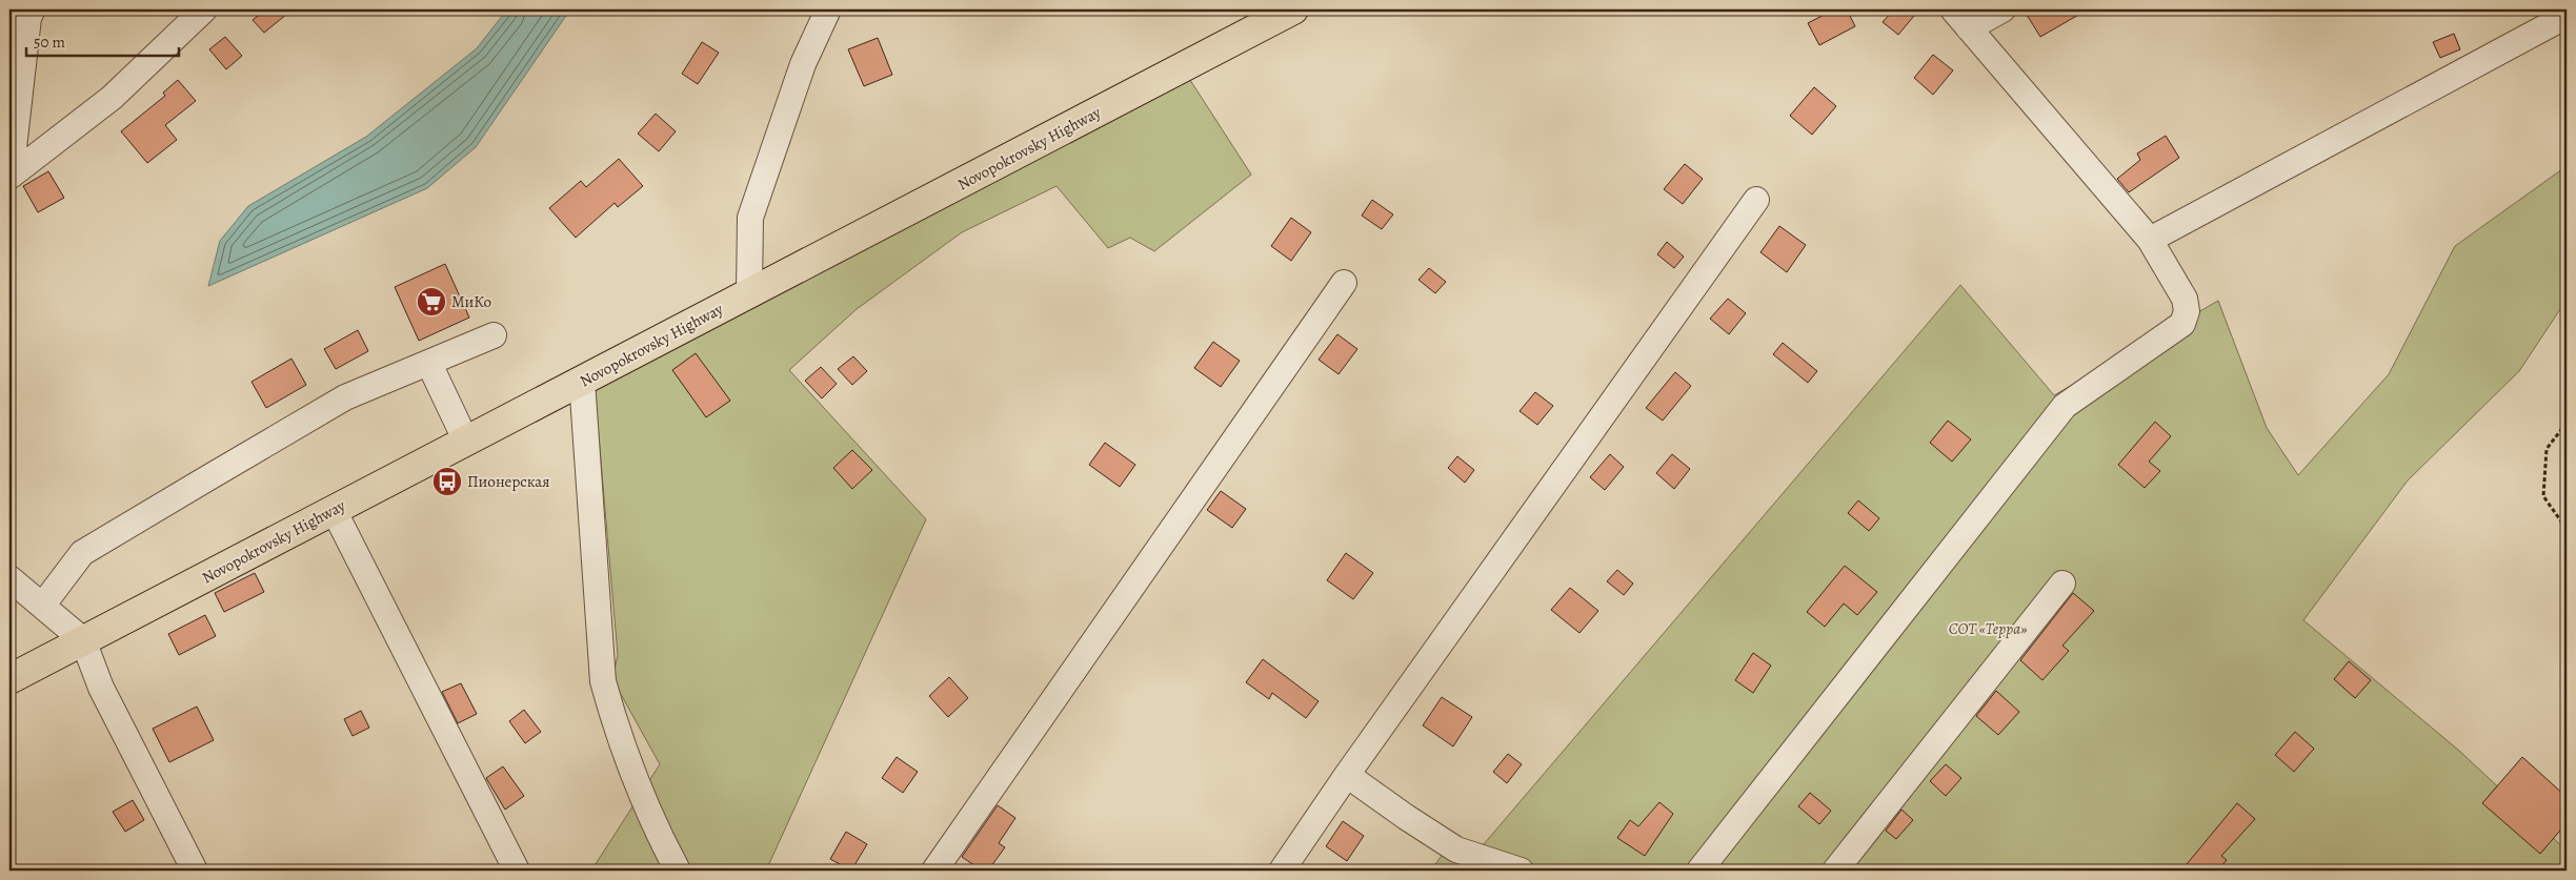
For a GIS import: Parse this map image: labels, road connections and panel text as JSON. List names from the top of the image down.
{
  "streets": {
    "main road": ["Novopokrovsky Highway"]
  },
  "parks": ["СОТ «Терра»"],
  "places": {
    "supermarket": ["МиКо"],
    "bus stop": ["Пионерская"]
  },
  "scale_bar": "50 m"
}
